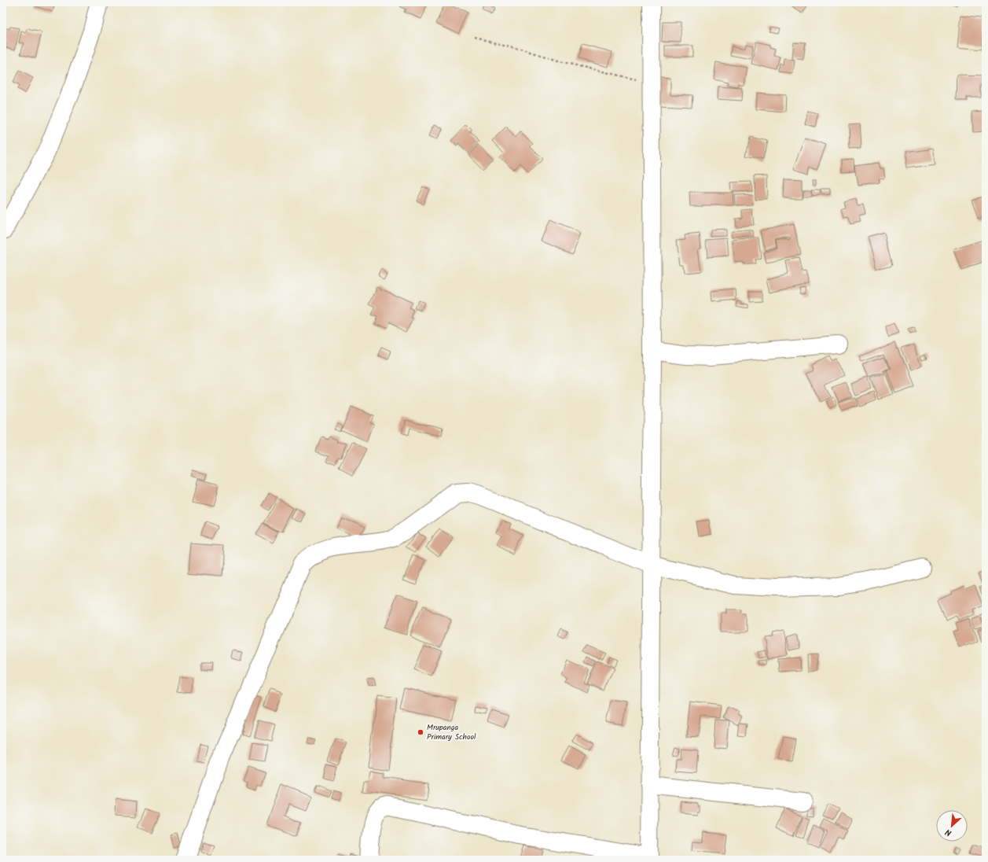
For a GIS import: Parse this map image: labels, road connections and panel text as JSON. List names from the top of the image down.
{
  "places": ["Mrupanga Primary School"],
  "north": "bottom left"
}
